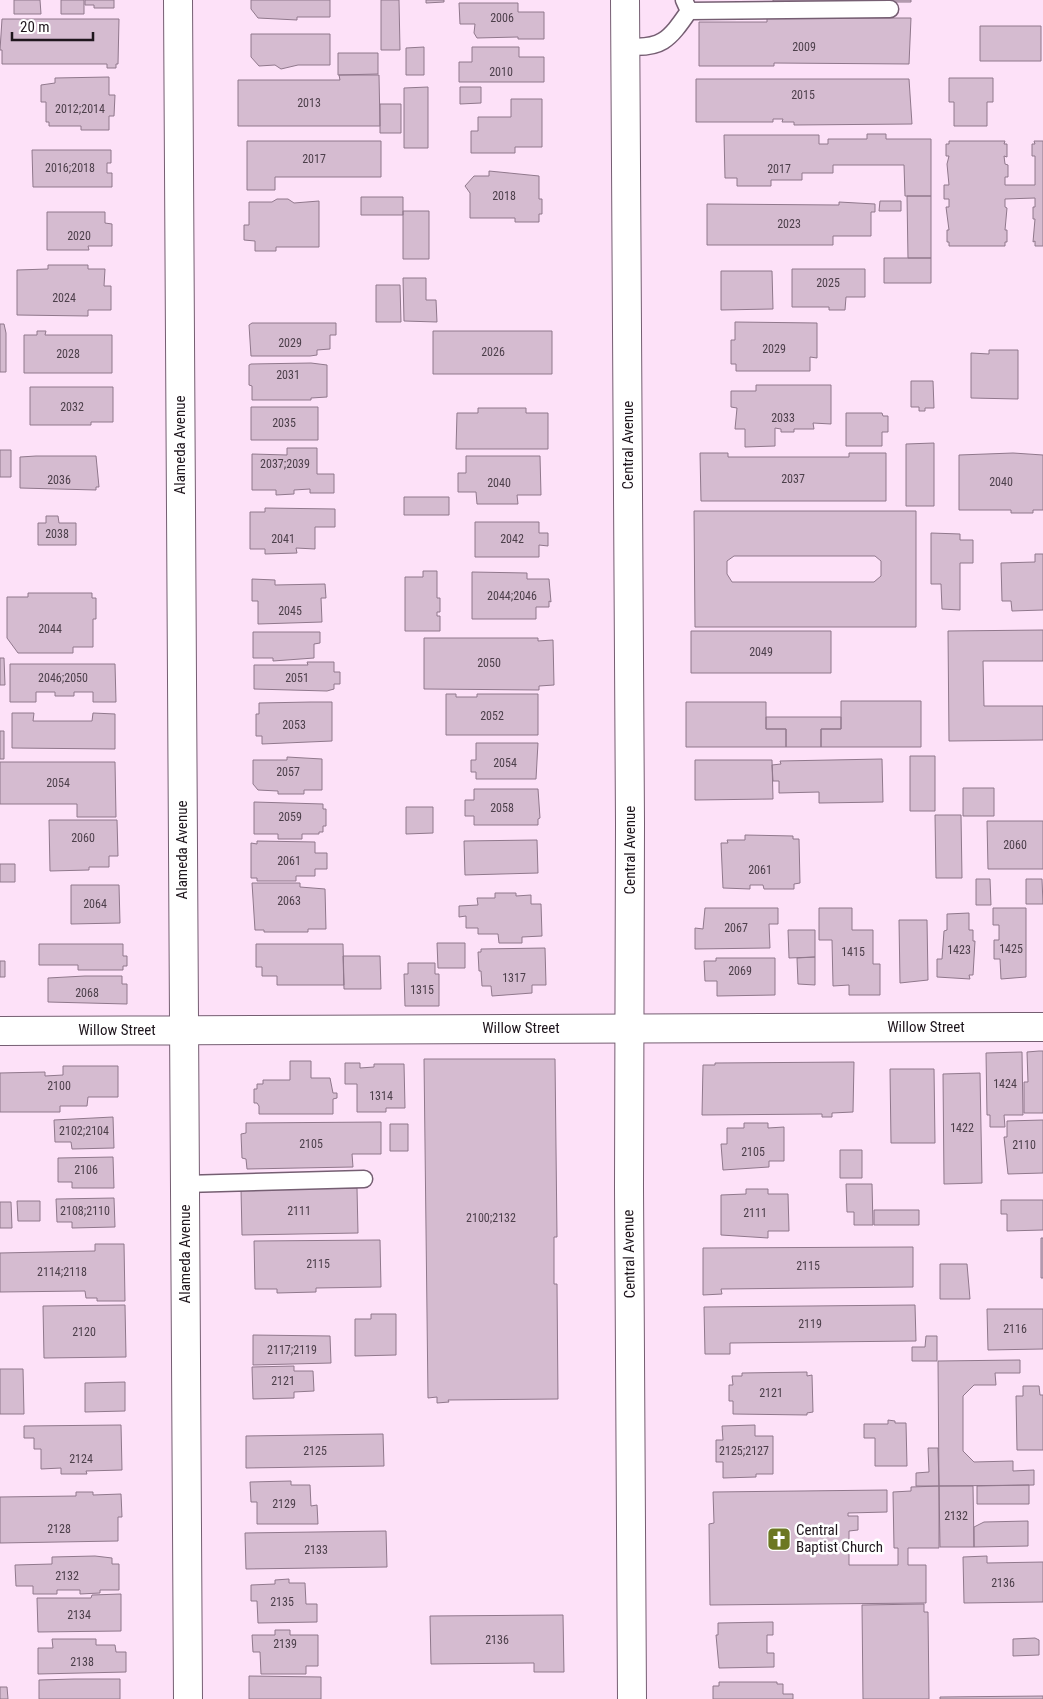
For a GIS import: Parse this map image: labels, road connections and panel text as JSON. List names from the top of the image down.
{
  "streets": {
    "street": ["Alameda Avenue", "Central Avenue", "Willow Street"]
  },
  "crossings": [
    ["Alameda Avenue", "Willow Street"],
    ["Central Avenue", "Willow Street"]
  ],
  "places": {
    "church": ["Central Baptist Church"]
  },
  "house_numbers": [
    "2006",
    "2009",
    "2010",
    "2015",
    "2013",
    "2012;2014",
    "2017",
    "2016;2018",
    "2017",
    "2018",
    "2023",
    "2020",
    "2025",
    "2024",
    "2029",
    "2029",
    "2026",
    "2028",
    "2031",
    "2032",
    "2033",
    "2035",
    "2037;2039",
    "2037",
    "2036",
    "2040",
    "2040",
    "2038",
    "2041",
    "2042",
    "2044;2046",
    "2045",
    "2044",
    "2049",
    "2050",
    "2046;2050",
    "2051",
    "2052",
    "2053",
    "2054",
    "2057",
    "2054",
    "2058",
    "2059",
    "2060",
    "2060",
    "2061",
    "2061",
    "2063",
    "2064",
    "2067",
    "1425",
    "1423",
    "1415",
    "2069",
    "1317",
    "1315",
    "2068",
    "1424",
    "2100",
    "1314",
    "1422",
    "2102;2104",
    "2105",
    "2110",
    "2105",
    "2106",
    "2108;2110",
    "2111",
    "2111",
    "2100;2132",
    "2115",
    "2115",
    "2114;2118",
    "2119",
    "2116",
    "2120",
    "2117;2119",
    "2121",
    "2121",
    "2125",
    "2125;2127",
    "2124",
    "2129",
    "2132",
    "2128",
    "2133",
    "2132",
    "2136",
    "2135",
    "2134",
    "2136",
    "2139",
    "2138"
  ],
  "scale_bar": "20 m"
}
